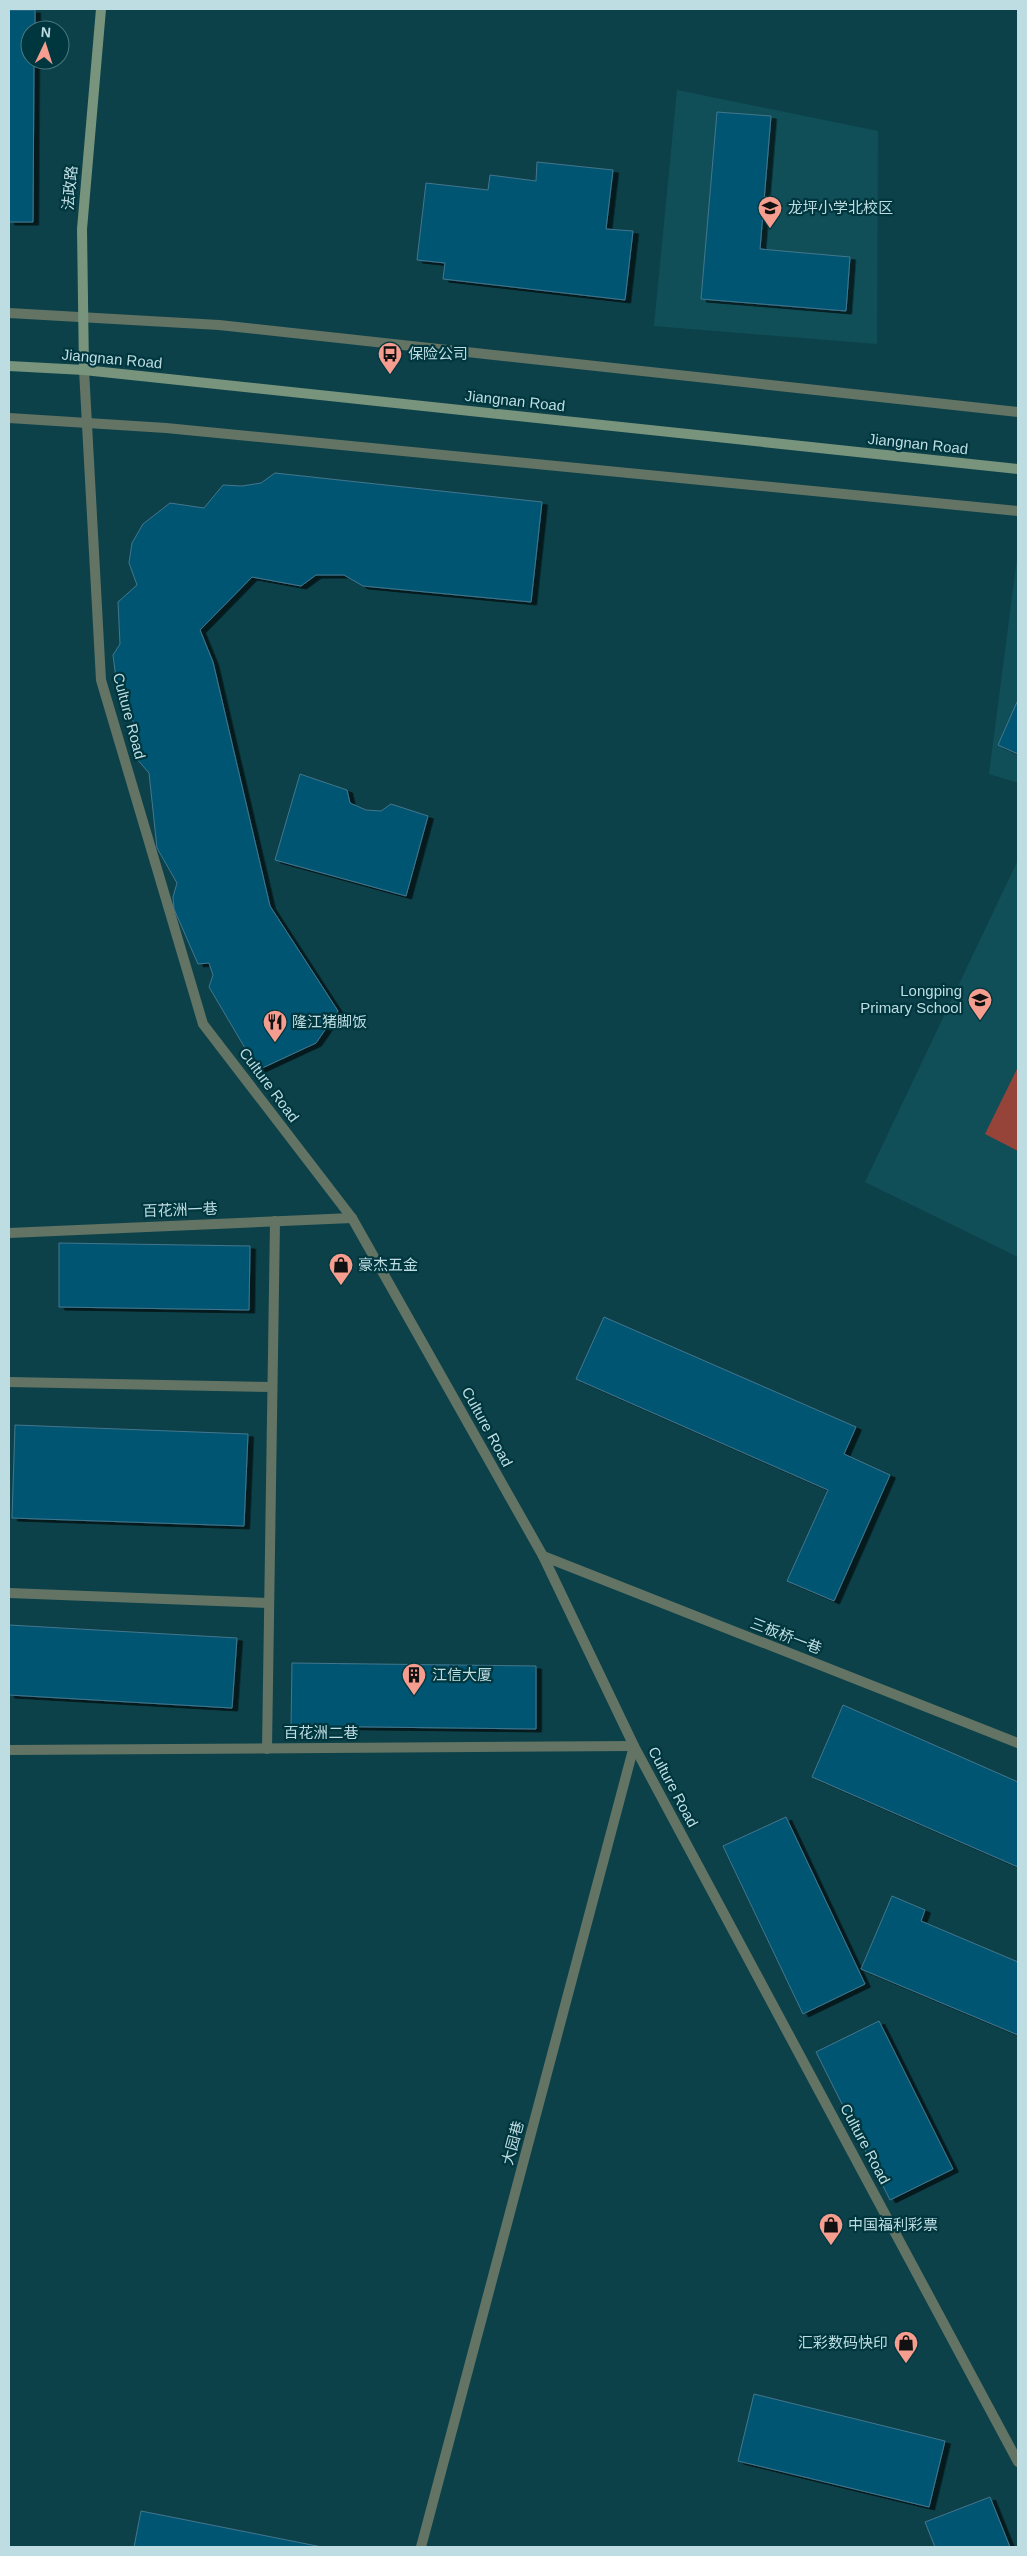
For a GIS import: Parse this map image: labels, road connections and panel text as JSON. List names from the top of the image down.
{
  "streets": {
    "main road": ["法政路", "Jiangnan Road"],
    "street": [
      "Culture Road",
      "百花洲一巷",
      "三板桥一巷",
      "百花洲二巷",
      "大园巷"
    ]
  },
  "crossings": [
    ["法政路", "Jiangnan Road"],
    ["法政路", "Culture Road"],
    ["Jiangnan Road", "Culture Road"],
    ["Culture Road", "百花洲一巷"],
    ["Culture Road", "三板桥一巷"],
    ["Culture Road", "百花洲二巷"],
    ["Culture Road", "大园巷"],
    ["百花洲二巷", "大园巷"]
  ],
  "places": {
    "school or university": ["龙坪小学北校区", "Longping Primary School"],
    "bus stop": ["保险公司"],
    "restaurant": ["隆江猪脚饭"],
    "shop": ["豪杰五金", "中国福利彩票", "汇彩数码快印"],
    "building": ["江信大厦"]
  },
  "north": "top"
}
